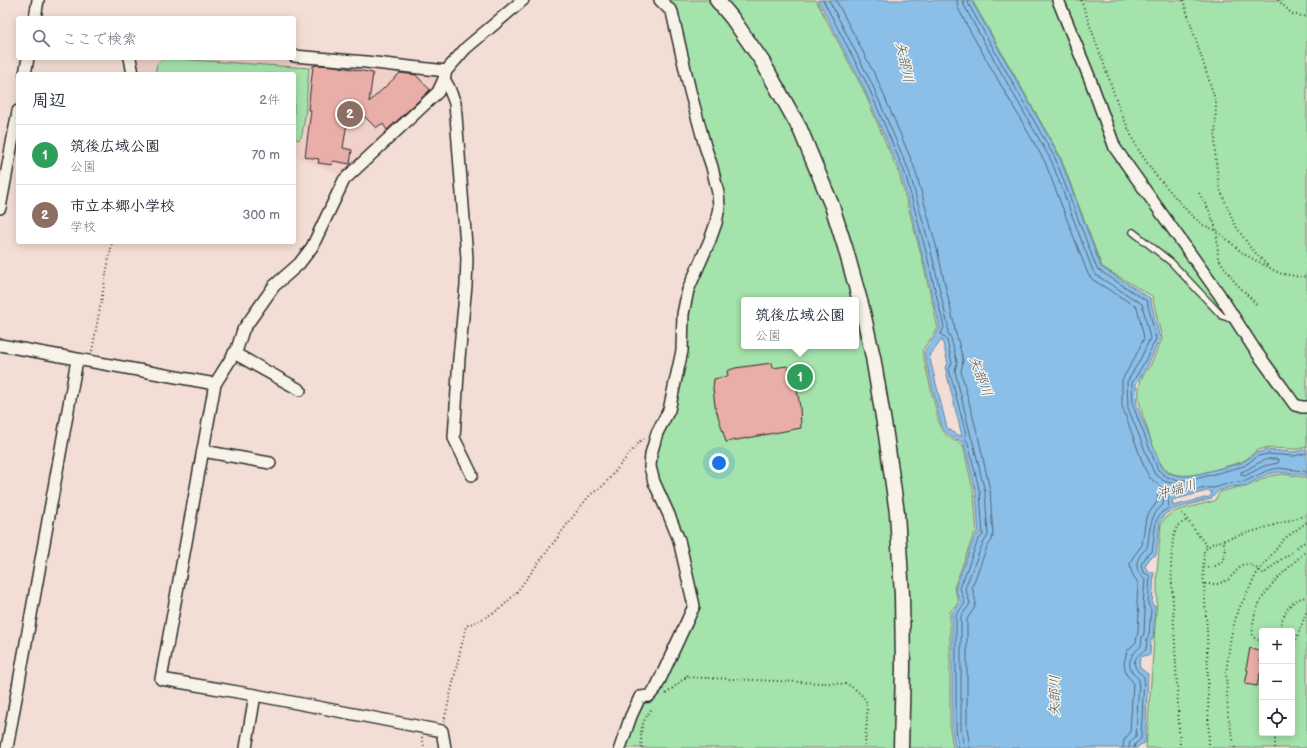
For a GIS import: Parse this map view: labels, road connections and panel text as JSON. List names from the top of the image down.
{
  "water": ["矢部川", "沖端川"],
  "page": {
    "search": "ここで検索",
    "heading": ["周辺", "2件"],
    "pins": ["2", "1"],
    "list": [
      {
        "mark": "1",
        "name": "筑後広域公園",
        "note": "公園",
        "value": "70 m"
      },
      {
        "mark": "2",
        "name": "市立本郷小学校",
        "note": "学校",
        "value": "300 m"
      }
    ],
    "popup": ["筑後広域公園", "公園"],
    "map_buttons": ["+", "−"]
  }
}
